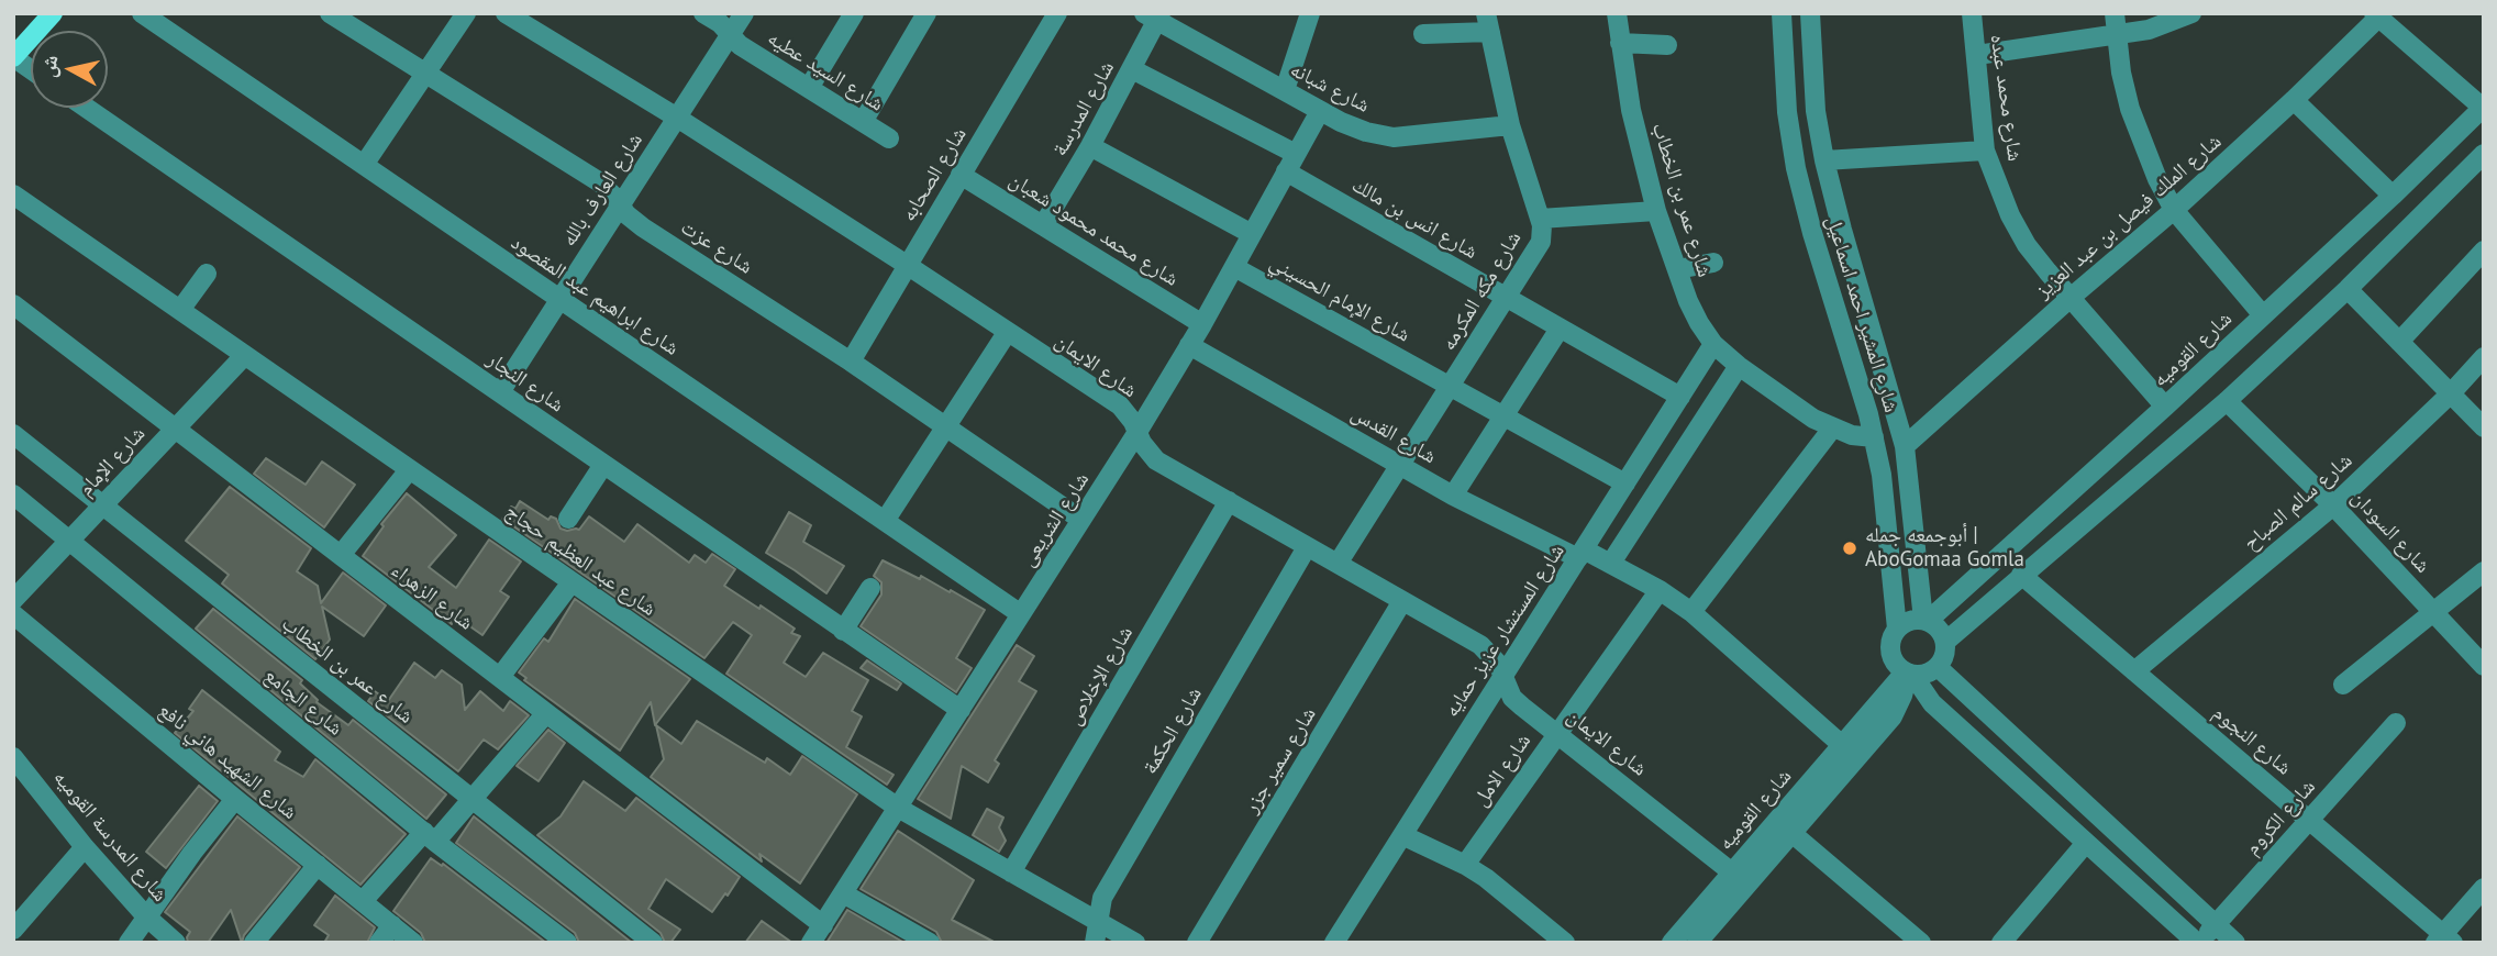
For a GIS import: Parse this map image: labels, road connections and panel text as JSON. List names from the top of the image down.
{
  "streets": {
    "street": [
      "شارع السيد عطيه",
      "شارع شبانه",
      "شارع محمد عبده",
      "شارع المدرسة",
      "شارع الصحابه",
      "شارع العارف بالله",
      "شارع عمر بن الخطاب",
      "شارع الملك فيصل بن عبد العزيز",
      "شارع انس بن مالك",
      "شارع محمد محمود شعبان",
      "شارع عزت",
      "شارع مكه المكرمه",
      "شارع ابراهيم عبد المقصود",
      "شارع الإمام الحسيني",
      "شارع المشير احمد اسماعيل",
      "شارع القوميه",
      "شارع الايمان",
      "شارع النجار",
      "شارع القدس",
      "شارع الإمام",
      "شارع سالم الصباح",
      "شارع الشريعى",
      "شارع السودان",
      "شارع عبد العظيم حجاج",
      "شارع الزهراء",
      "شارع المستشار عزيز حمايه",
      "شارع الإخلاص",
      "شارع الجامع",
      "شارع الحكمة",
      "شارع النجوم",
      "شارع سمير جزر",
      "شارع الشهيد هاني نافع",
      "شارع الامل",
      "شارع الكروم",
      "شارع المدرسة القوميه"
    ]
  },
  "crossings": [
    ["شارع السيد عطيه", "شارع العارف بالله"],
    ["شارع شبانه", "شارع المدرسة"],
    ["شارع شبانه", "شارع مكه المكرمه"],
    ["شارع شبانه", "شارع الشريعى"],
    ["شارع محمد عبده", "شارع الملك فيصل بن عبد العزيز"],
    ["شارع محمد عبده", "شارع القوميه"],
    ["شارع المدرسة", "شارع محمد محمود شعبان"],
    ["شارع المدرسة", "شارع الإمام الحسيني"],
    ["شارع الصحابه", "شارع محمد محمود شعبان"],
    ["شارع الصحابه", "شارع عزت"],
    ["شارع الصحابه", "شارع الايمان"],
    ["شارع العارف بالله", "شارع عزت"],
    ["شارع العارف بالله", "شارع ابراهيم عبد المقصود"],
    ["شارع العارف بالله", "شارع الايمان"],
    ["شارع العارف بالله", "شارع النجار"],
    ["شارع عمر بن الخطاب", "شارع المشير احمد اسماعيل"],
    ["شارع عمر بن الخطاب", "شارع الإمام"],
    ["شارع عمر بن الخطاب", "شارع المستشار عزيز حمايه"],
    ["شارع الملك فيصل بن عبد العزيز", "شارع المشير احمد اسماعيل"],
    ["شارع انس بن مالك", "شارع مكه المكرمه"],
    ["شارع انس بن مالك", "شارع الشريعى"],
    ["شارع انس بن مالك", "شارع المستشار عزيز حمايه"],
    ["شارع محمد محمود شعبان", "شارع الشريعى"],
    ["شارع عزت", "شارع الشريعى"],
    ["شارع مكه المكرمه", "شارع الإمام الحسيني"],
    ["شارع مكه المكرمه", "شارع الايمان"],
    ["شارع مكه المكرمه", "شارع القدس"],
    ["شارع ابراهيم عبد المقصود", "شارع الشريعى"],
    ["شارع الإمام الحسيني", "شارع الشريعى"],
    ["شارع الإمام الحسيني", "شارع المستشار عزيز حمايه"],
    ["شارع المشير احمد اسماعيل", "شارع القوميه"],
    ["شارع القوميه", "شارع الايمان"],
    ["شارع القوميه", "شارع القدس"],
    ["شارع الايمان", "شارع الشريعى"],
    ["شارع الايمان", "شارع المستشار عزيز حمايه"],
    ["شارع الايمان", "شارع الإخلاص"],
    ["شارع الايمان", "شارع الحكمة"],
    ["شارع الايمان", "شارع سمير جزر"],
    ["شارع الايمان", "شارع الامل"],
    ["شارع النجار", "شارع الشريعى"],
    ["شارع القدس", "شارع الشريعى"],
    ["شارع القدس", "شارع المستشار عزيز حمايه"],
    ["شارع القدس", "شارع الامل"],
    ["شارع الإمام", "شارع عبد العظيم حجاج"],
    ["شارع الإمام", "شارع الزهراء"],
    ["شارع الإمام", "شارع الجامع"],
    ["شارع سالم الصباح", "شارع السودان"],
    ["شارع سالم الصباح", "شارع النجوم"],
    ["شارع الشريعى", "شارع عبد العظيم حجاج"],
    ["شارع الشريعى", "شارع الزهراء"],
    ["شارع عبد العظيم حجاج", "شارع الإخلاص"],
    ["شارع عبد العظيم حجاج", "شارع الحكمة"],
    ["شارع النجوم", "شارع الكروم"]
  ],
  "places": ["أبوجمعه جمله | AboGomaa Gomla"],
  "north": "left"
}
